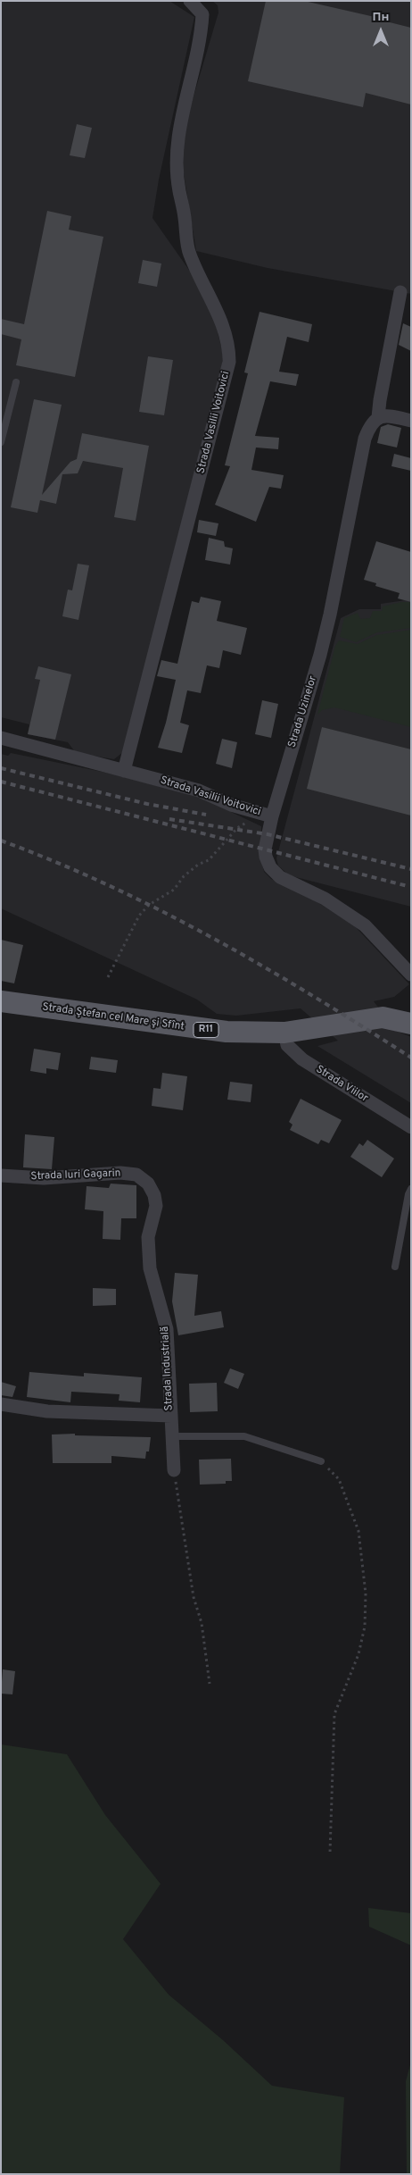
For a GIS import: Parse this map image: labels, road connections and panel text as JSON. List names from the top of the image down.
{
  "streets": {
    "main road": ["Strada Ştefan cel Mare şi Sfînt", "R11"],
    "street": [
      "Strada Vasilii Voitovici",
      "Strada Uzinelor",
      "Strada Viilor",
      "Strada Iuri Gagarin",
      "Strada Industrială"
    ]
  },
  "crossings": [
    ["Strada Vasilii Voitovici", "Strada Uzinelor"],
    ["Strada Ştefan cel Mare şi Sfînt", "Strada Viilor"],
    ["Strada Iuri Gagarin", "Strada Industrială"]
  ],
  "north": "top"
}
